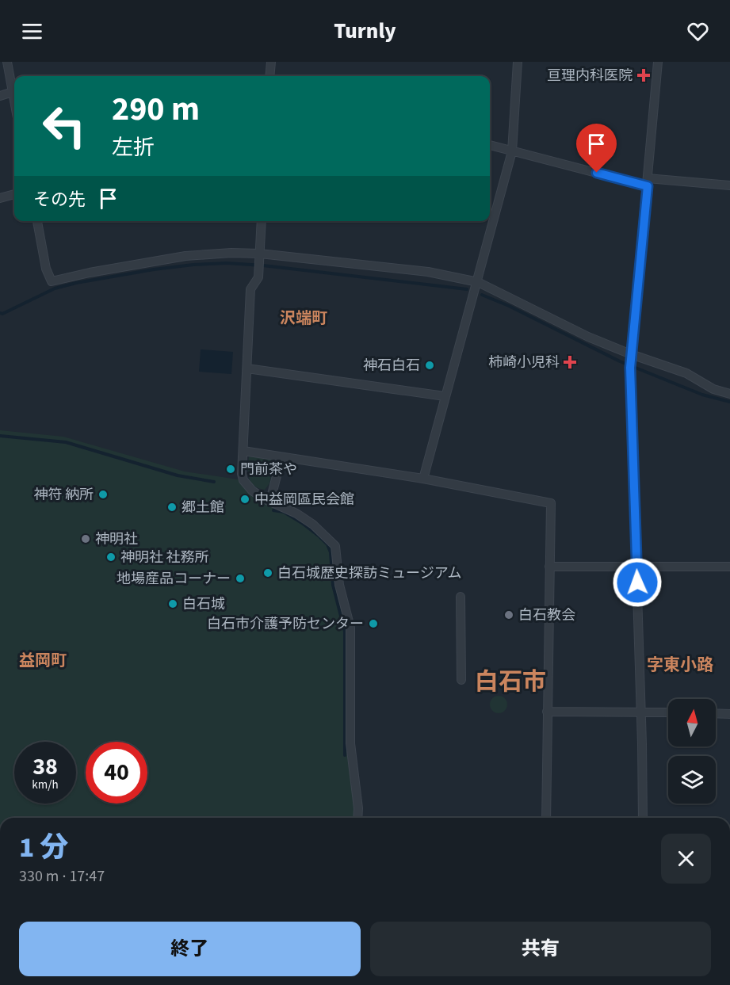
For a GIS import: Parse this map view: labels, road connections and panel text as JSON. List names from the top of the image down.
{
  "districts": [
    "沢端町",
    "益岡町",
    "字東小路",
    "白石市"
  ],
  "places": {
    "health": ["亘理内科医院", "柿崎小児科"],
    "other": [
      "神石白石",
      "門前茶や",
      "神符 納所",
      "中益岡區民会館",
      "郷土館",
      "神明社",
      "神明社 社務所",
      "白石城歴史探訪ミュージアム",
      "地場産品コーナー",
      "白石城",
      "白石教会",
      "白石市介護予防センター"
    ]
  },
  "north": "top",
  "page": {
    "header": "Turnly",
    "turn": ["290 m", "左折"],
    "then": "その先",
    "speed": "38 km/h",
    "limit": "40",
    "heading": ["1 分", "330 m · 17:47"],
    "buttons": ["終了", "共有"]
  }
}
